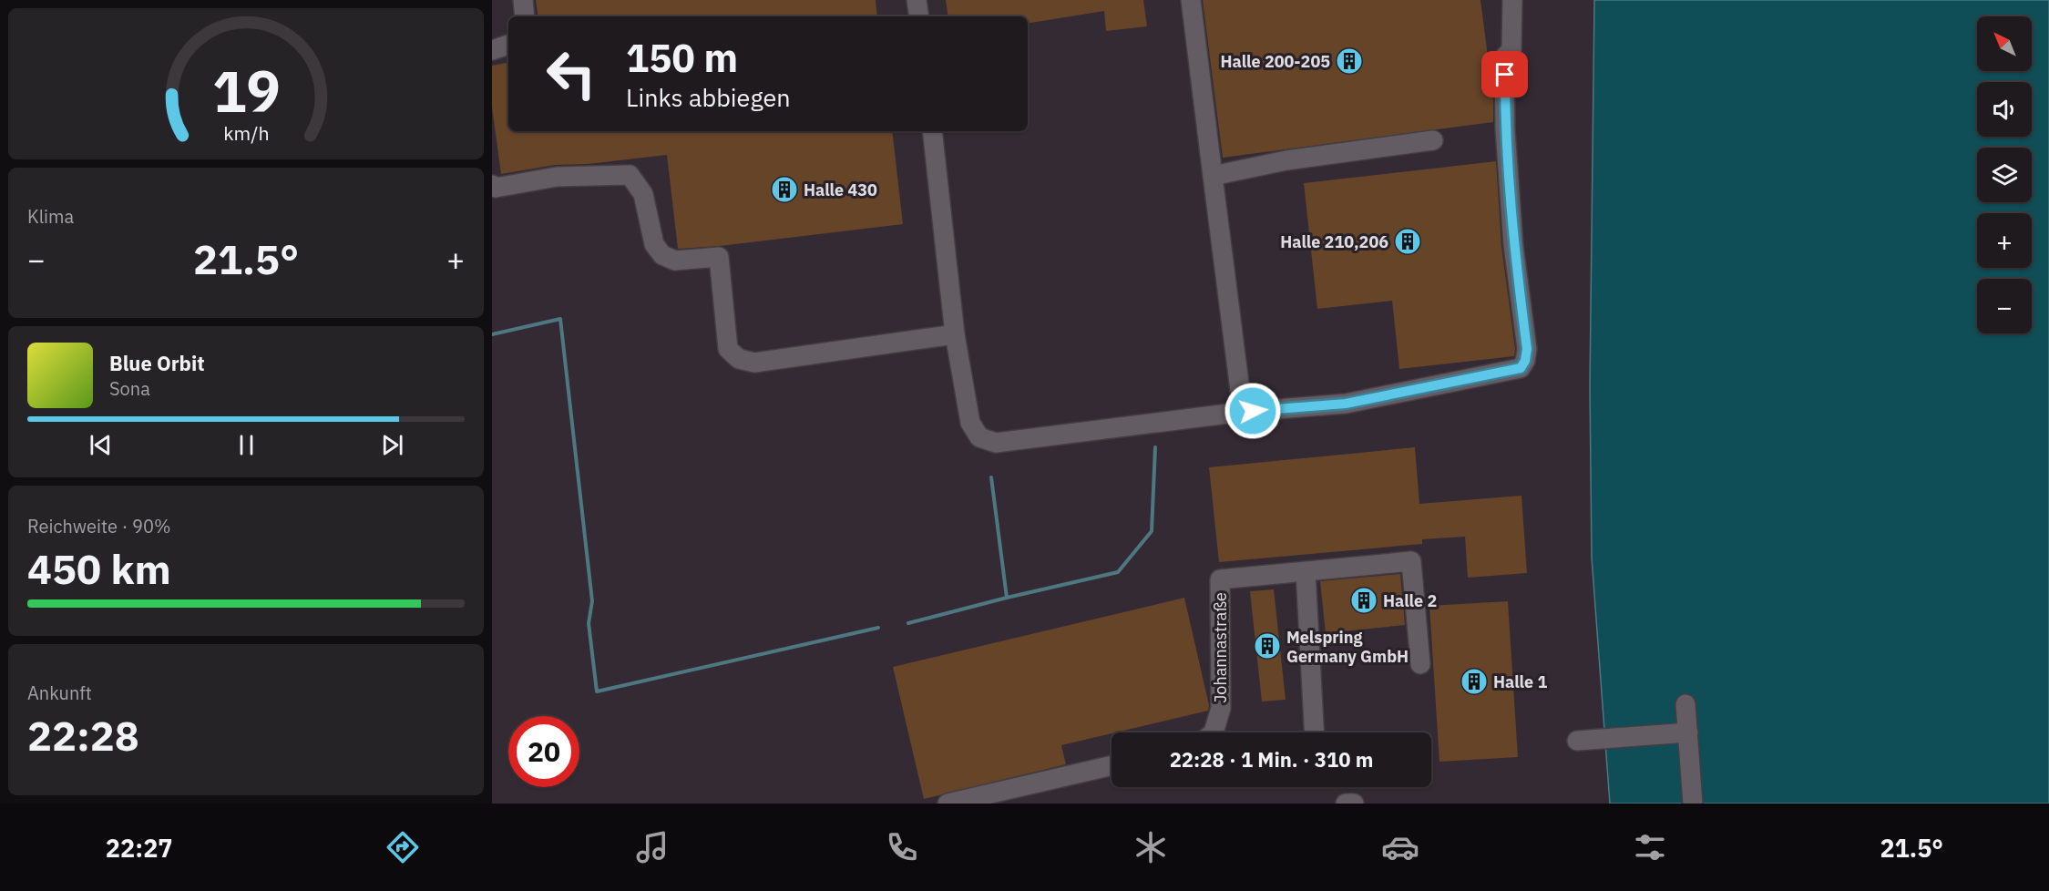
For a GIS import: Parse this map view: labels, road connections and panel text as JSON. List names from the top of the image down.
{
  "streets": {
    "street": ["Johannastraße"]
  },
  "places": {
    "building": [
      "Halle 200-205",
      "Halle 430",
      "Halle 210,206",
      "Halle 2",
      "Melspring Germany GmbH",
      "Halle 1"
    ]
  },
  "north": "top left",
  "page": {
    "map_buttons": ["+", "−"],
    "turn": ["150 m", "Links abbiegen"],
    "tile": [
      "Klima",
      ["Reichweite · 90%", "450 km"],
      ["Ankunft", "22:28"]
    ],
    "heat": ["−", "21.5°", "+"],
    "song": ["Blue Orbit", "Sona"],
    "limit": "20",
    "trip": "22:28 · 1 Min. · 310 m",
    "tabs": ["22:27", "21.5°"],
    "gauge": ["19", "km/h"]
  }
}
